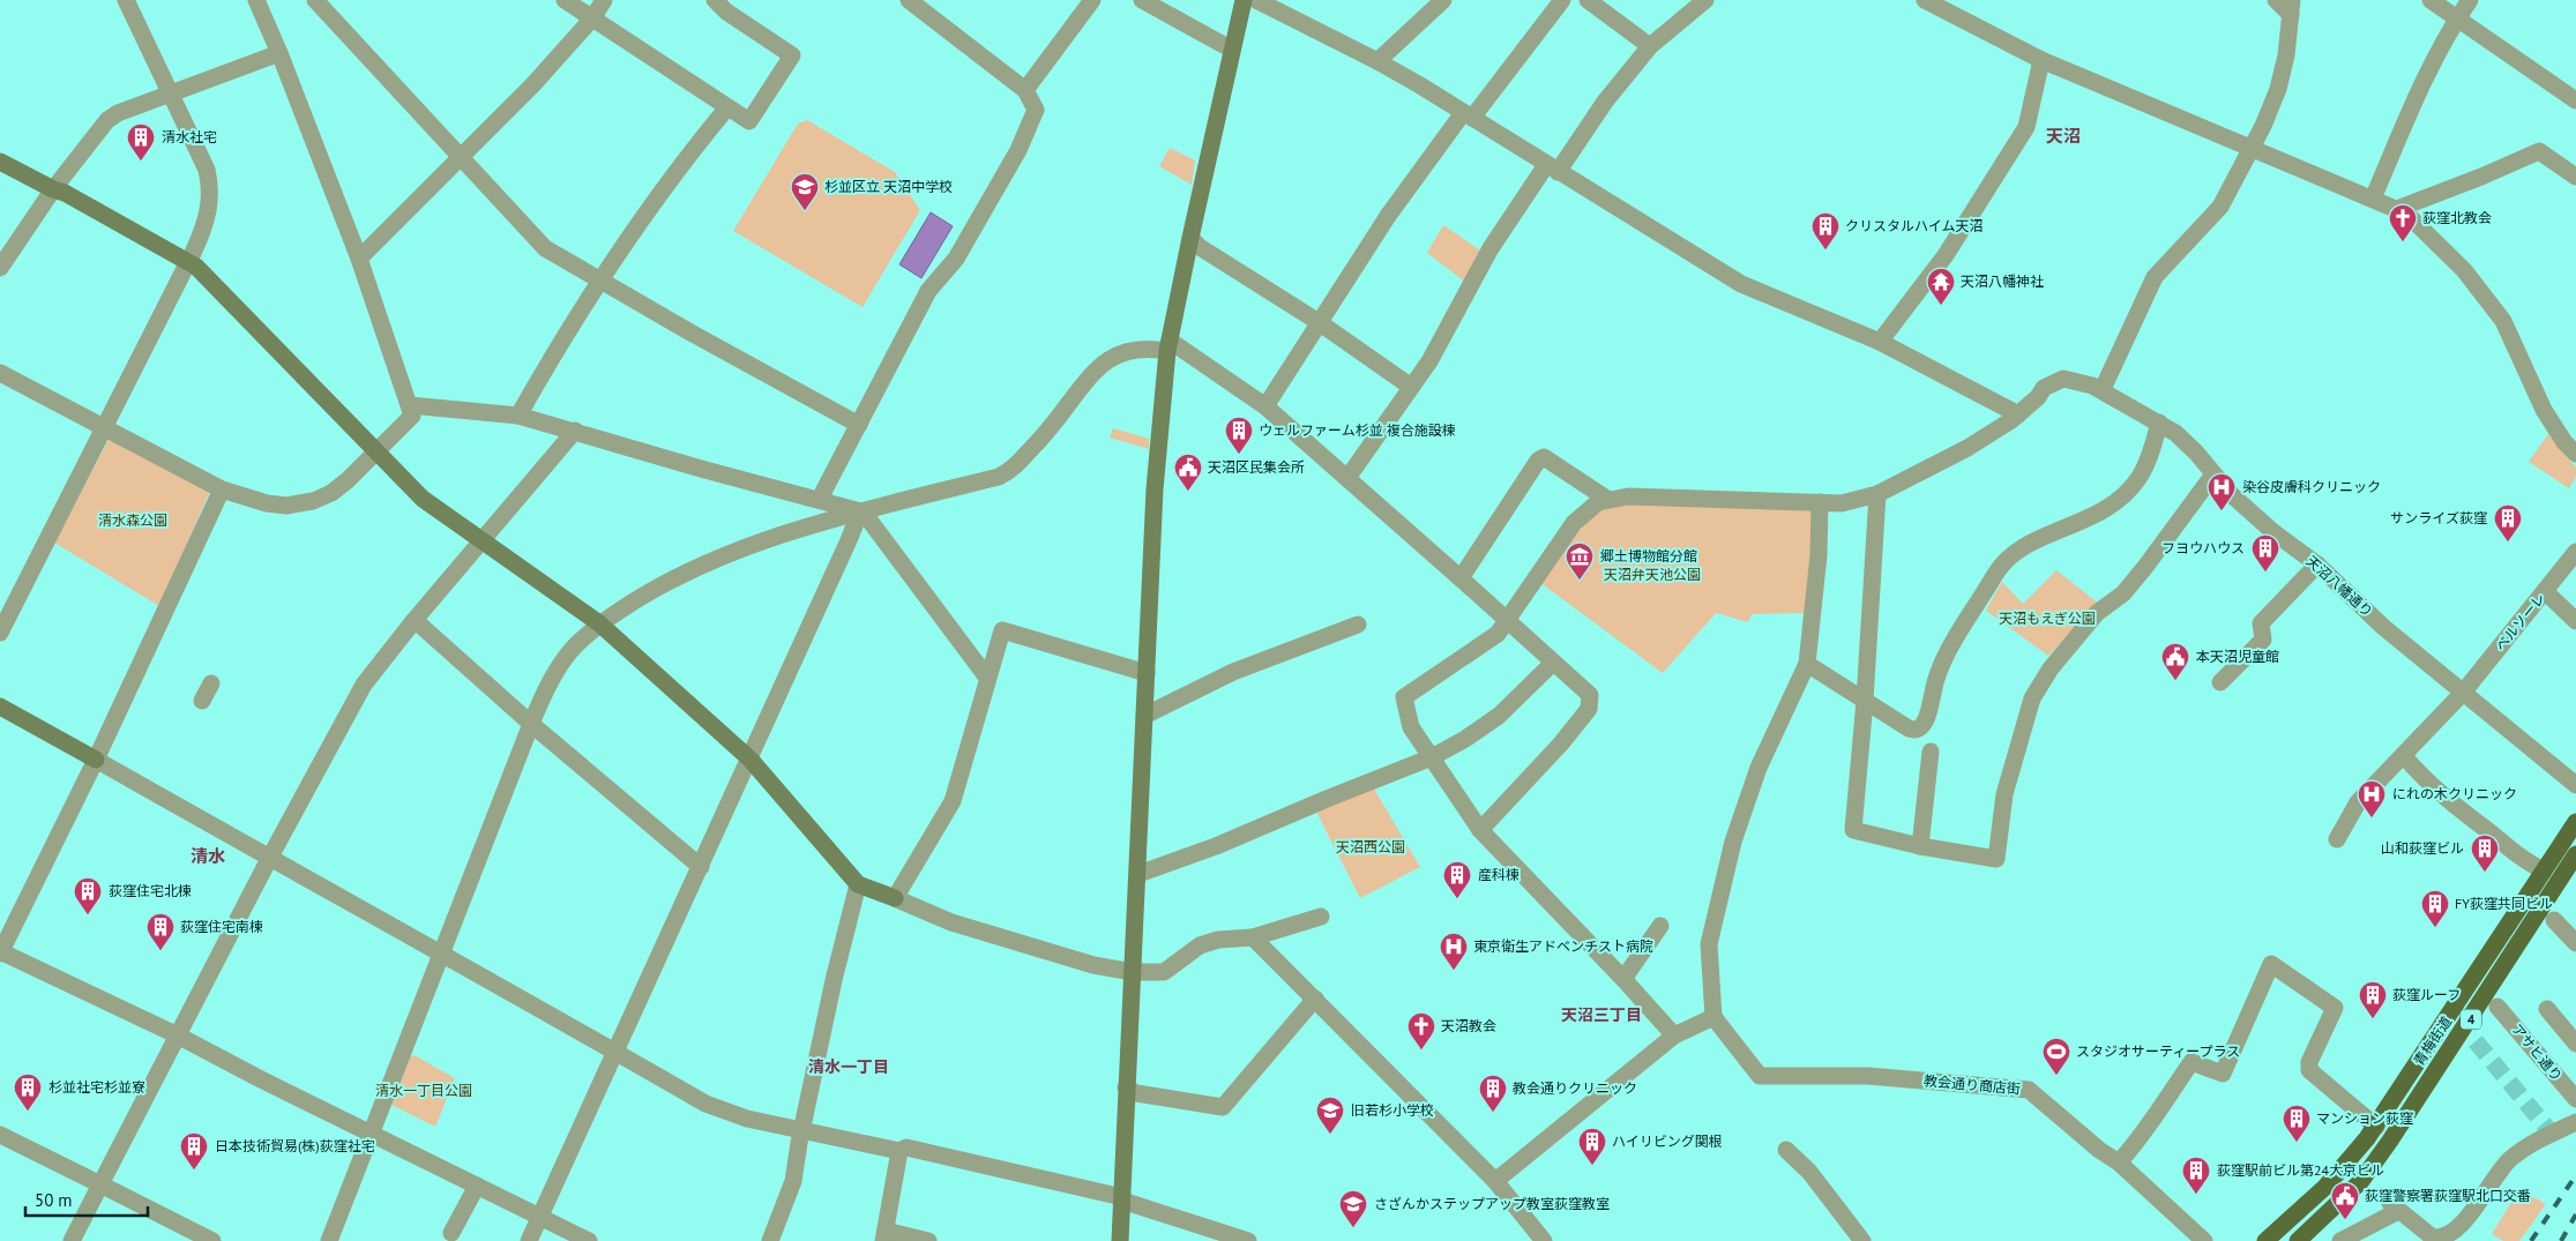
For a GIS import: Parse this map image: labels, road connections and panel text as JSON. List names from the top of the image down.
{
  "streets": {
    "main road": ["4", "青梅街道"],
    "street": [
      "天沼八幡通り",
      "ベルソーレ",
      "アサヒ通り",
      "教会通り商店街"
    ]
  },
  "crossings": [
    ["天沼八幡通り", "ベルソーレ"]
  ],
  "districts": [
    "天沼",
    "清水",
    "天沼三丁目",
    "清水一丁目"
  ],
  "parks": [
    "清水森公園",
    "天沼弁天池公園",
    "天沼もえぎ公園",
    "天沼西公園",
    "清水一丁目公園"
  ],
  "places": {
    "building": [
      "清水社宅",
      "クリスタルハイム天沼",
      "ウェルファーム杉並 複合施設棟",
      "サンライズ荻窪",
      "フヨウハウス",
      "山和荻窪ビル",
      "産科棟",
      "荻窪住宅北棟",
      "FY荻窪共同ビル",
      "荻窪住宅南棟",
      "荻窪ルーフ",
      "杉並社宅杉並寮",
      "教会通りクリニック",
      "マンション荻窪",
      "ハイリビング関根",
      "日本技術貿易(株)荻窪社宅",
      "荻窪駅前ビル第24大京ビル"
    ],
    "school or university": ["杉並区立 天沼中学校", "旧若杉小学校", "さざんかステップアップ教室荻窪教室"],
    "church": ["荻窪北教会", "天沼教会"],
    "temple": ["天沼八幡神社"],
    "public building": ["天沼区民集会所", "本天沼児童館", "荻窪警察署荻窪駅北口交番"],
    "hospital": ["染谷皮膚科クリニック", "にれの木クリニック", "東京衛生アドベンチスト病院"],
    "museum": ["郷土博物館分館"],
    "sports": ["スタジオサーティープラス"]
  },
  "scale_bar": "50 m"
}
